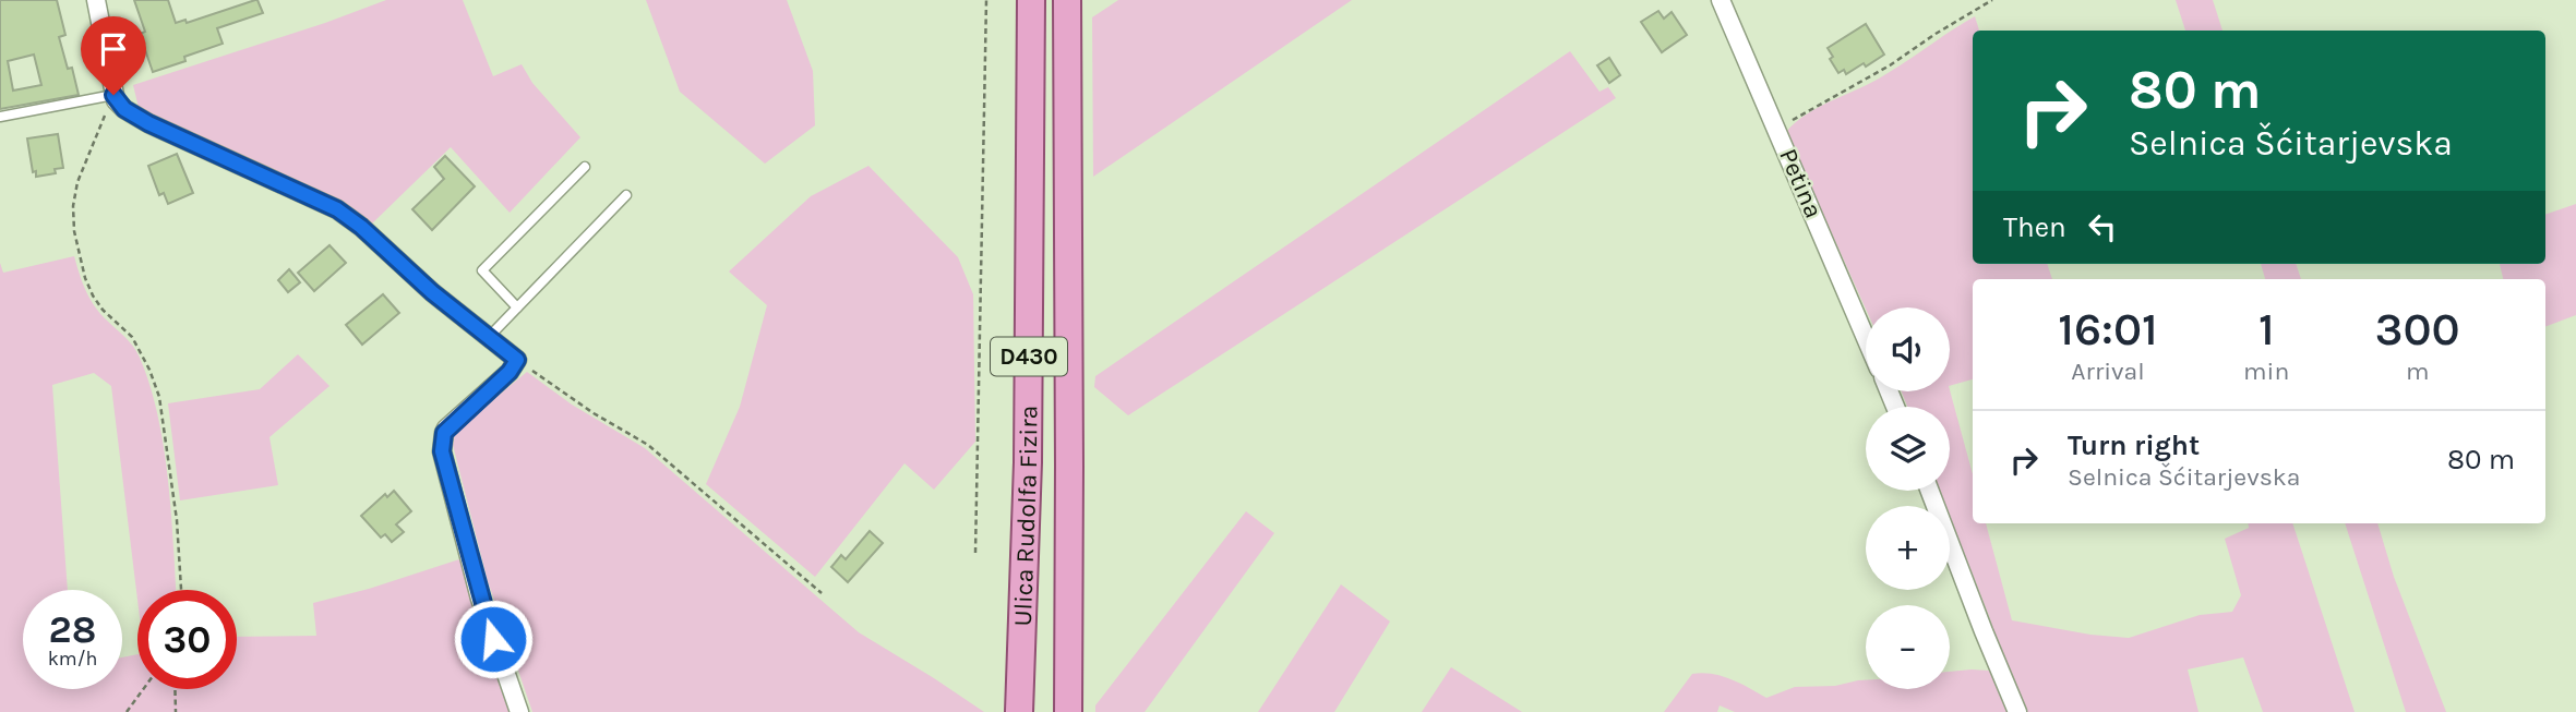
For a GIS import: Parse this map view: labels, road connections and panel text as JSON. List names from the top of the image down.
{
  "streets": {
    "main road": ["D430", "Ulica Rudolfa Fizira"],
    "street": ["Petina"]
  },
  "page": {
    "turn": ["80 m", "Selnica Šćitarjevska"],
    "then": "Then",
    "eta": [
      "16:01",
      "Arrival",
      "1",
      "min",
      "300",
      "m"
    ],
    "map_buttons": ["+", "−"],
    "list": [
      {
        "name": "Turn right",
        "note": "Selnica Šćitarjevska",
        "value": "80 m"
      }
    ],
    "speed": "28 km/h",
    "limit": "30"
  }
}
